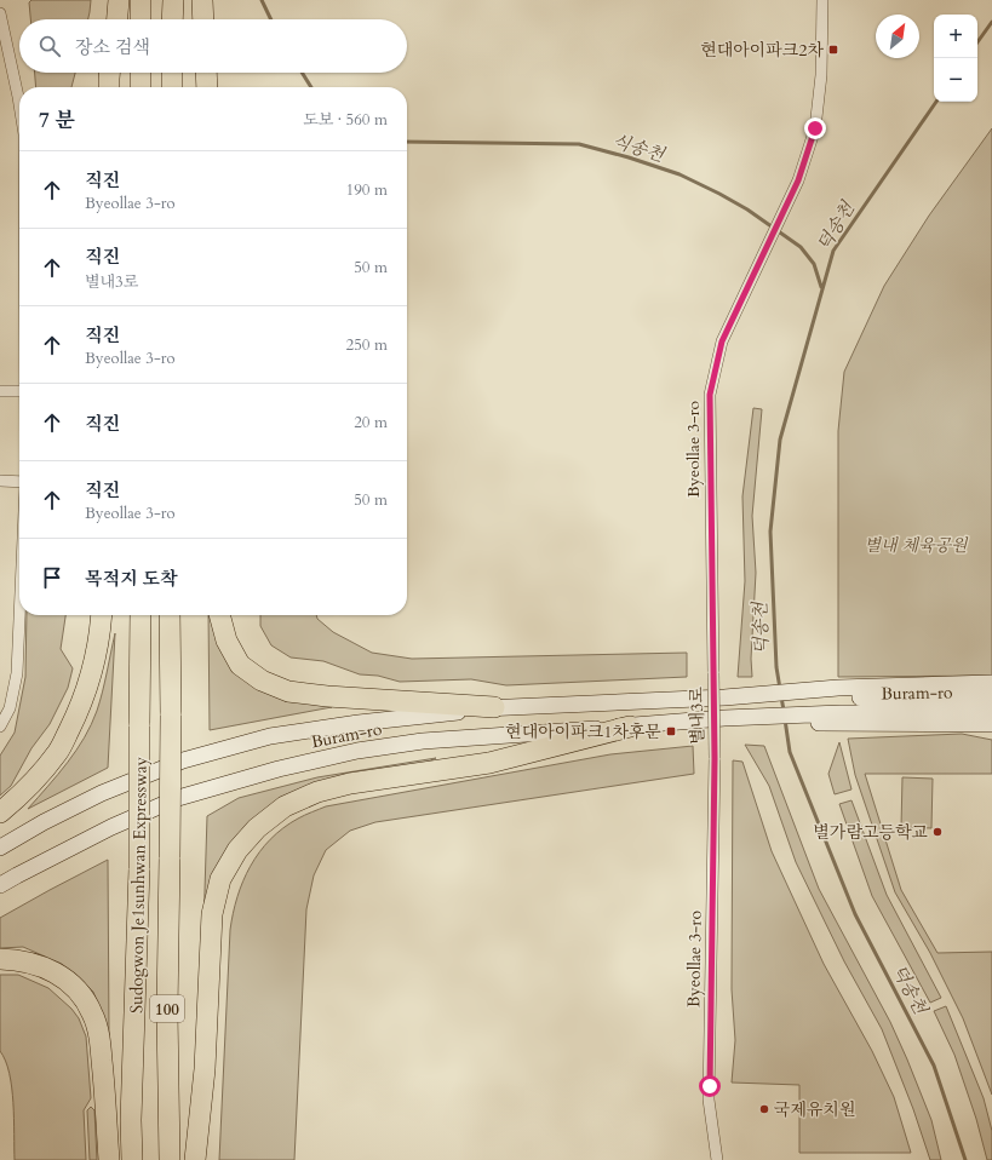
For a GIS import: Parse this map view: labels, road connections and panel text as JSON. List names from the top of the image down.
{
  "streets": {
    "highway": ["Sudogwon Je1sunhwan Expressway", "100"],
    "street": ["Byeollae 3-ro", "Buram-ro", "별내3로"]
  },
  "crossings": [
    ["Byeollae 3-ro", "별내3로"]
  ],
  "water": ["식송천", "덕송천"],
  "parks": ["별내 체육공원"],
  "places": {
    "transit": ["현대아이파크2차", "현대아이파크1차후문"],
    "other": ["별가람고등학교", "국제유치원"]
  },
  "north": "top right",
  "page": {
    "map_buttons": ["+", "−"],
    "search": "장소 검색",
    "heading": ["7 분", "도보 · 560 m"],
    "list": [
      ["직진", "Byeollae 3-ro", "190 m"],
      ["직진", "별내3로", "50 m"],
      ["직진", "Byeollae 3-ro", "250 m"],
      ["직진", "20 m"],
      ["직진", "Byeollae 3-ro", "50 m"],
      "목적지 도착"
    ]
  }
}
